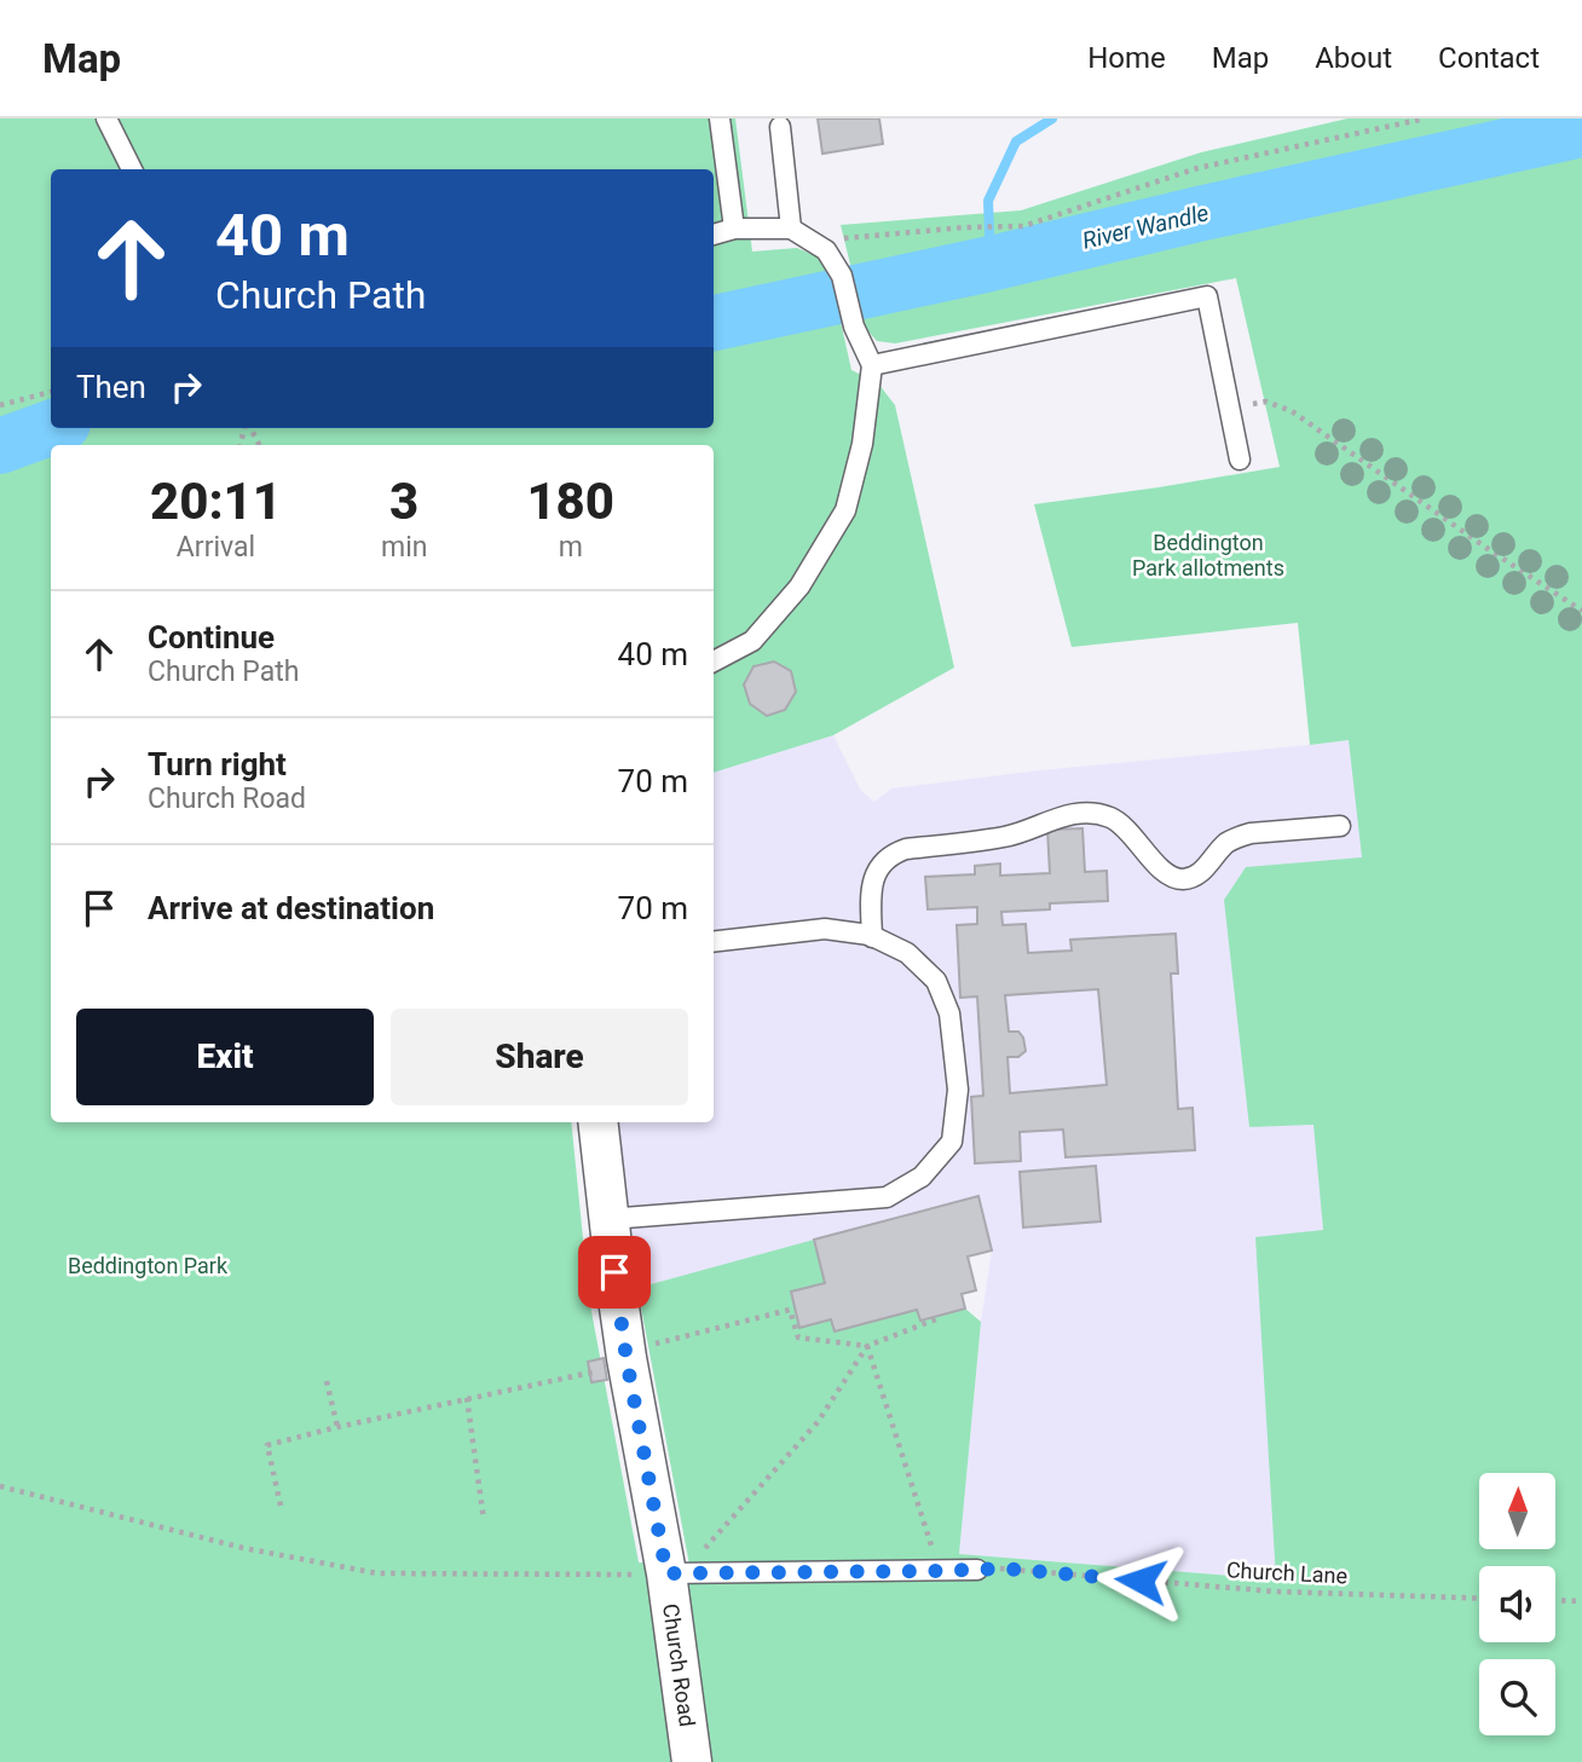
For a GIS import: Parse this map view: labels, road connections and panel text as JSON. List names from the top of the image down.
{
  "streets": {
    "street": ["Church Road"],
    "path": ["Church Lane"]
  },
  "water": ["River Wandle"],
  "parks": ["Beddington Park allotments", "Beddington Park"],
  "north": "top",
  "page": {
    "header": "Map",
    "nav": [
      "Home",
      "Map",
      "About",
      "Contact"
    ],
    "turn": ["40 m", "Church Path"],
    "then": "Then",
    "eta": [
      "20:11",
      "Arrival",
      "3",
      "min",
      "180",
      "m"
    ],
    "list": [
      {
        "name": "Continue",
        "note": "Church Path",
        "value": "40 m"
      },
      {
        "name": "Turn right",
        "note": "Church Road",
        "value": "70 m"
      },
      {
        "name": "Arrive at destination",
        "value": "70 m"
      }
    ],
    "buttons": ["Exit", "Share"]
  }
}
